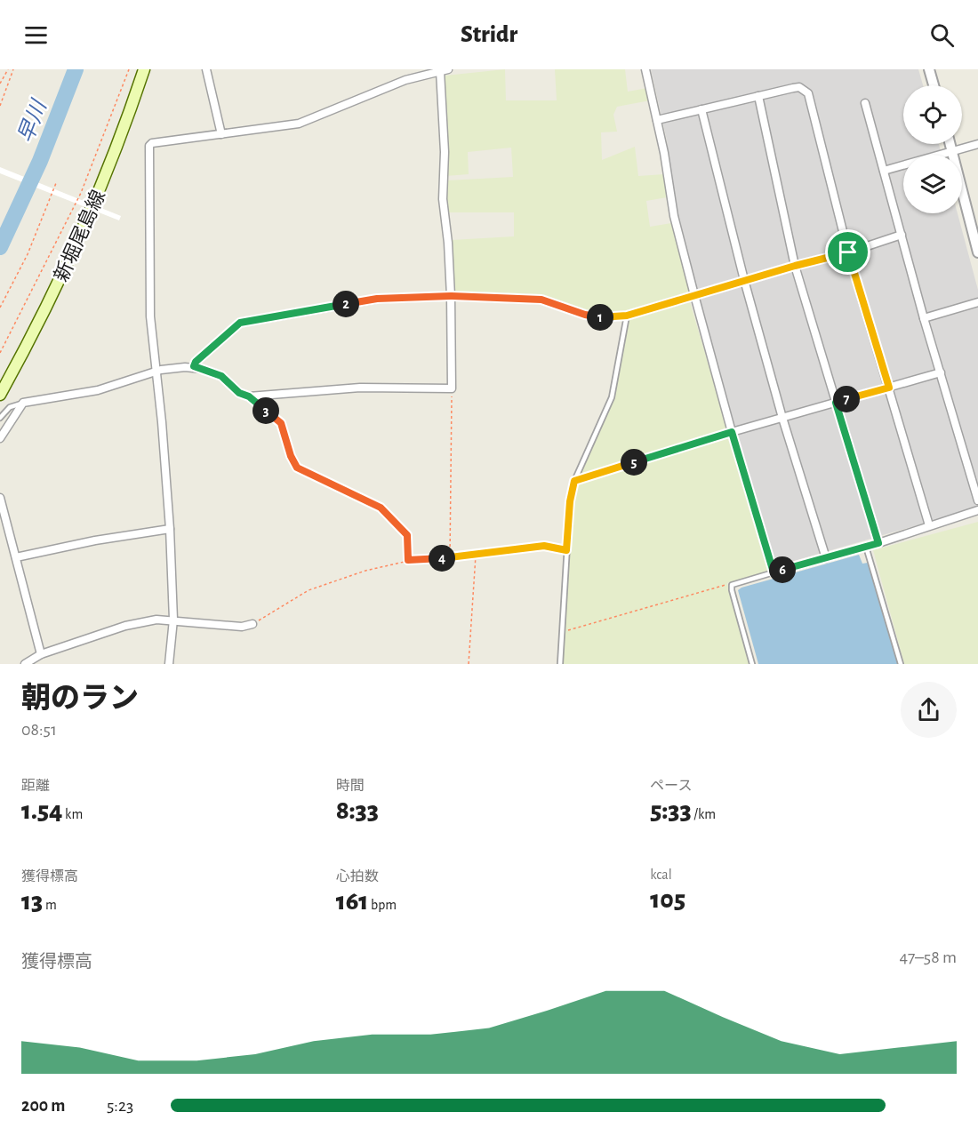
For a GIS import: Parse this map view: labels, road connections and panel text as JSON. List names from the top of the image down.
{
  "streets": {
    "main road": ["新堀尾島線"]
  },
  "water": ["早川"],
  "page": {
    "header": "Stridr",
    "pins": [
      "2",
      "1",
      "7",
      "3",
      "5",
      "4",
      "6"
    ],
    "heading": ["朝のラン", "08:51"],
    "stats": [
      ["距離", "1.54 km"],
      ["時間", "8:33"],
      ["ペース", "5:33 /km"],
      ["獲得標高", "13 m"],
      ["心拍数", "161 bpm"],
      ["kcal", "105"]
    ],
    "chart": ["獲得標高", "47–58 m"],
    "list": [
      {
        "name": "200 m",
        "note": "5:23"
      }
    ]
  }
}
